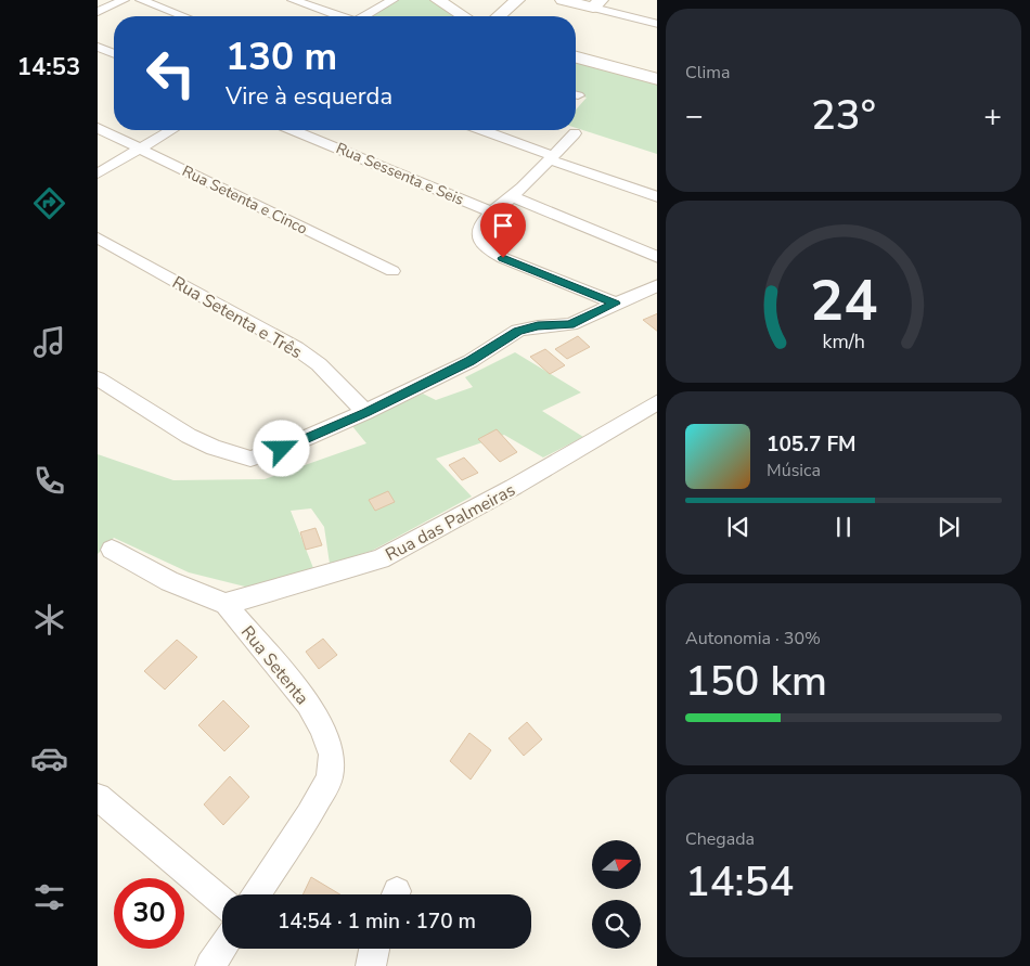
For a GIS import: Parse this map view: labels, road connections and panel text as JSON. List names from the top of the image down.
{
  "streets": {
    "street": [
      "Rua Sessenta e Seis",
      "Rua Setenta e Cinco",
      "Rua Setenta e Três",
      "Rua das Palmeiras",
      "Rua Setenta"
    ]
  },
  "crossings": [
    ["Rua das Palmeiras", "Rua Setenta"]
  ],
  "north": "right",
  "page": {
    "tabs": "14:53",
    "tile": [
      "Clima",
      ["Autonomia · 30%", "150 km"],
      ["Chegada", "14:54"]
    ],
    "turn": ["130 m", "Vire à esquerda"],
    "heat": ["−", "23°", "+"],
    "song": ["105.7 FM", "Música"],
    "limit": "30",
    "trip": "14:54 · 1 min · 170 m",
    "gauge": ["24", "km/h"]
  }
}
